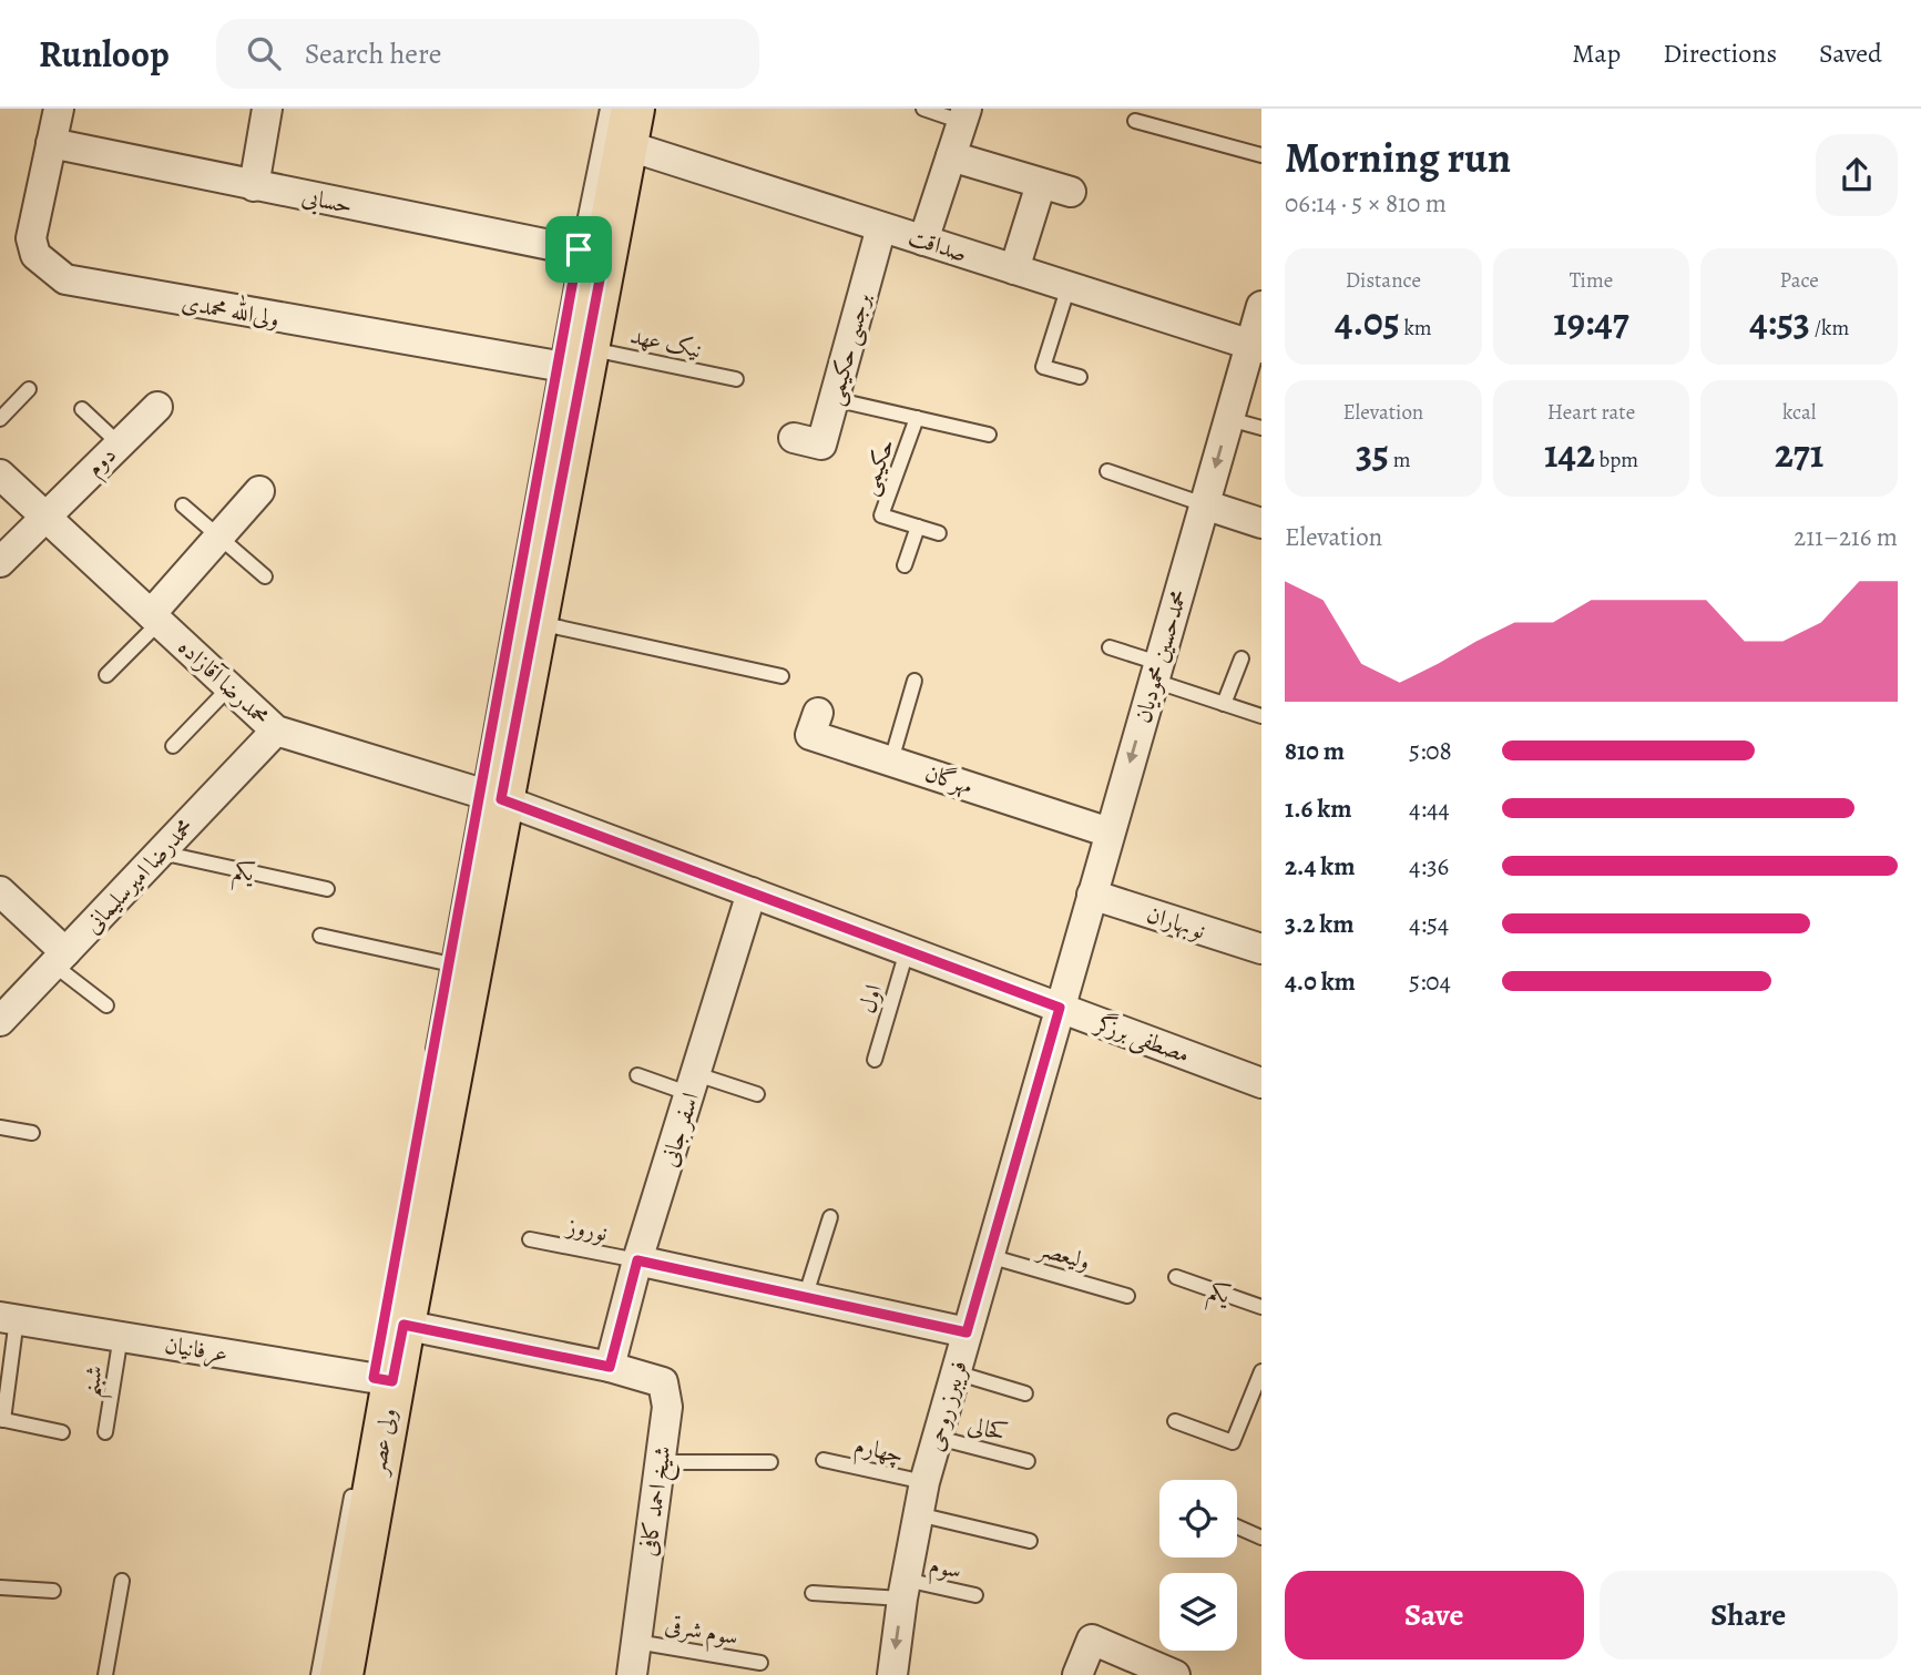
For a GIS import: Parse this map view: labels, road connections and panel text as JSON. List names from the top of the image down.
{
  "streets": {
    "main road": ["ولی عصر"],
    "street": [
      "حسابی",
      "صداقت",
      "ولی‌الله محمدی",
      "برجسی حکیمی",
      "دوم",
      "محمدحسین محمودیان",
      "محمدرضا آقازاده",
      "مهرگان",
      "محمدرضا امیرسلیمانی",
      "نوبهاران",
      "مصطفی برزگر",
      "اسفر جانی",
      "عرفانیان",
      "فریبرز روحی",
      "شیخ احمد کافی"
    ],
    "lane": [
      "نیک عهد",
      "حکیمی",
      "یکم",
      "اول",
      "نوروز",
      "ولیعصر",
      "شبنم",
      "کحالی",
      "چهارم",
      "سوم",
      "سوم شرقی"
    ]
  },
  "crossings": [
    ["حسابی", "ولی‌الله محمدی"],
    ["حسابی", "ولی عصر"],
    ["صداقت", "برجسی حکیمی"],
    ["صداقت", "محمدحسین محمودیان"],
    ["صداقت", "ولی عصر"],
    ["ولی‌الله محمدی", "نیک عهد"],
    ["ولی‌الله محمدی", "ولی عصر"],
    ["نیک عهد", "ولی عصر"],
    ["برجسی حکیمی", "حکیمی"],
    ["دوم", "محمدرضا آقازاده"],
    ["محمدحسین محمودیان", "مهرگان"],
    ["محمدحسین محمودیان", "نوبهاران"],
    ["محمدحسین محمودیان", "مصطفی برزگر"],
    ["محمدحسین محمودیان", "فریبرز روحی"],
    ["محمدرضا آقازاده", "محمدرضا امیرسلیمانی"],
    ["محمدرضا آقازاده", "مصطفی برزگر"],
    ["محمدرضا آقازاده", "ولی عصر"],
    ["یکم", "محمدرضا امیرسلیمانی"],
    ["اول", "مصطفی برزگر"],
    ["مصطفی برزگر", "اسفر جانی"],
    ["مصطفی برزگر", "فریبرز روحی"],
    ["مصطفی برزگر", "ولی عصر"],
    ["اسفر جانی", "نوروز"],
    ["اسفر جانی", "شیخ احمد کافی"],
    ["ولیعصر", "فریبرز روحی"],
    ["عرفانیان", "شبنم"],
    ["عرفانیان", "ولی عصر"],
    ["فریبرز روحی", "کحالی"],
    ["فریبرز روحی", "چهارم"],
    ["فریبرز روحی", "سوم"],
    ["شیخ احمد کافی", "سوم شرقی"]
  ],
  "one_way": ["محمدحسین محمودیان"],
  "page": {
    "header": "Runloop",
    "search": "Search here",
    "nav": ["Map", "Directions", "Saved"],
    "heading": ["Morning run", "06:14 · 5 × 810 m"],
    "stats": [
      ["Distance", "4.05 km"],
      ["Time", "19:47"],
      ["Pace", "4:53 /km"],
      ["Elevation", "35 m"],
      ["Heart rate", "142 bpm"],
      ["kcal", "271"]
    ],
    "chart": ["Elevation", "211–216 m"],
    "list": [
      {
        "name": "810 m",
        "note": "5:08"
      },
      {
        "name": "1.6 km",
        "note": "4:44"
      },
      {
        "name": "2.4 km",
        "note": "4:36"
      },
      {
        "name": "3.2 km",
        "note": "4:54"
      },
      {
        "name": "4.0 km",
        "note": "5:04"
      }
    ],
    "buttons": ["Save", "Share"]
  }
}
